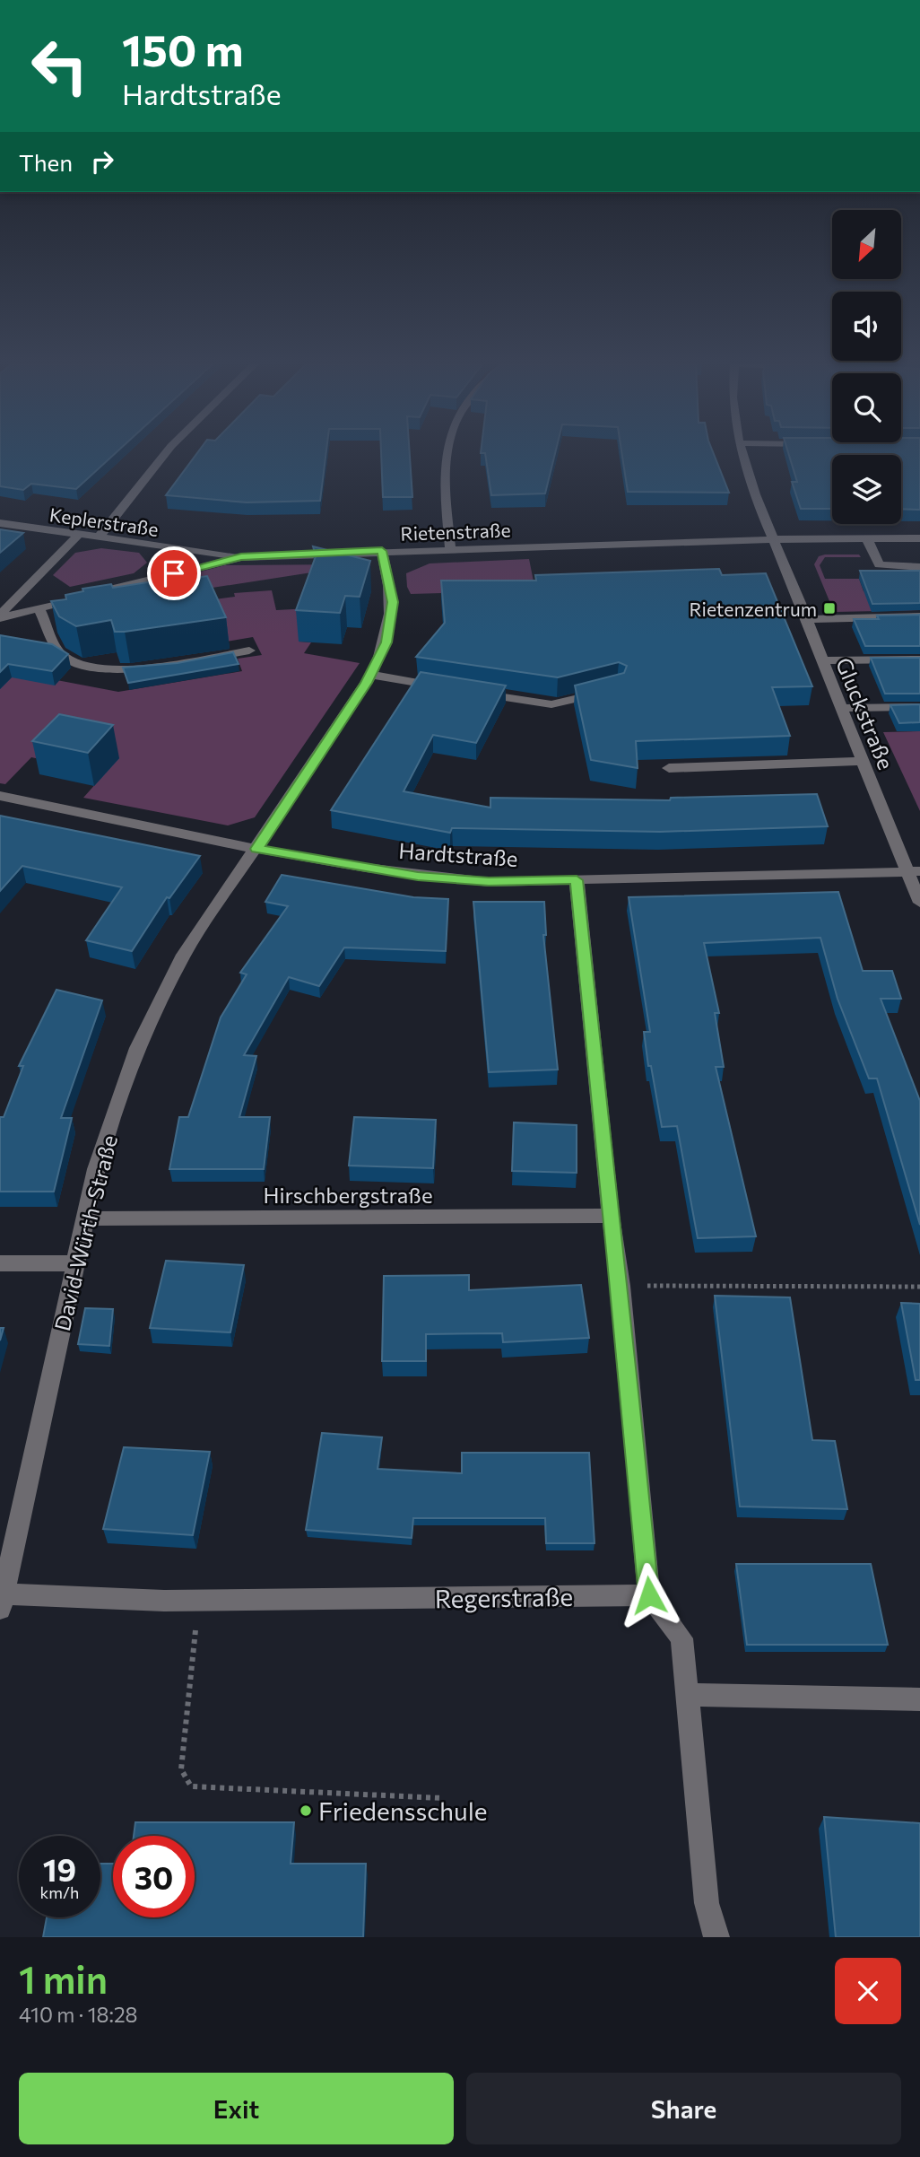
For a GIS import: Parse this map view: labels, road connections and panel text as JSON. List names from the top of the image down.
{
  "streets": {
    "street": [
      "Keplerstraße",
      "Rietenstraße",
      "Gluckstraße",
      "Hardtstraße",
      "Hirschbergstraße",
      "David-Würth-Straße",
      "Regerstraße"
    ]
  },
  "crossings": [
    ["Keplerstraße", "Rietenstraße"],
    ["Rietenstraße", "Gluckstraße"],
    ["Rietenstraße", "David-Würth-Straße"],
    ["Gluckstraße", "Hardtstraße"],
    ["Hardtstraße", "David-Würth-Straße"],
    ["Hirschbergstraße", "David-Würth-Straße"],
    ["David-Würth-Straße", "Regerstraße"]
  ],
  "places": {
    "transit": ["Rietenzentrum"],
    "other": ["Friedensschule"]
  },
  "north": "bottom left",
  "page": {
    "turn": ["150 m", "Hardtstraße"],
    "then": "Then",
    "speed": "19 km/h",
    "limit": "30",
    "heading": ["1 min", "410 m · 18:28"],
    "buttons": ["Exit", "Share"]
  }
}
